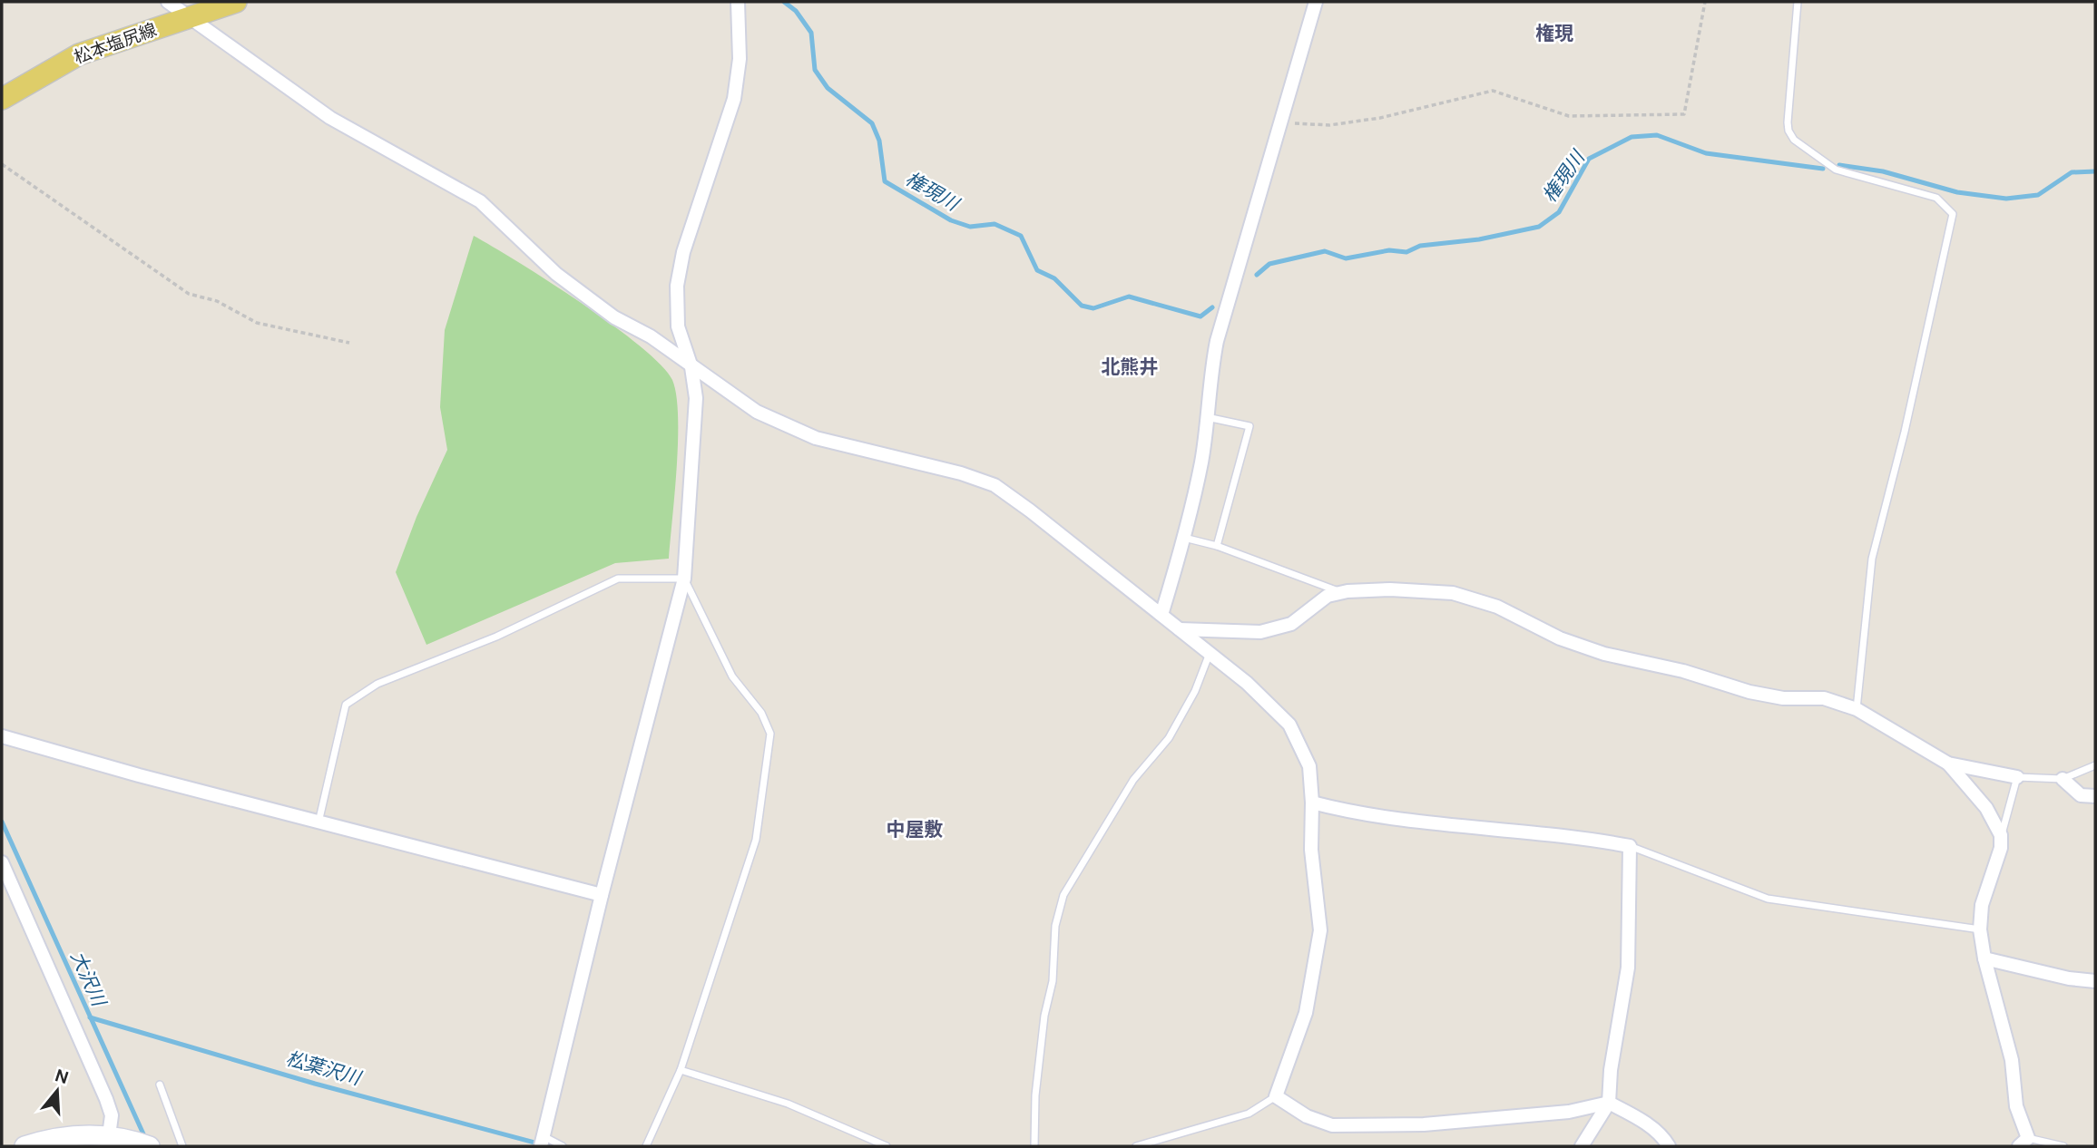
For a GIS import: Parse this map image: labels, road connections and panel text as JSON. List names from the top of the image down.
{
  "streets": {
    "main road": ["松本塩尻線"]
  },
  "districts": ["権現", "北熊井", "中屋敷"],
  "water": ["権現川", "大沢川", "松葉沢川"],
  "north": "top"
}
